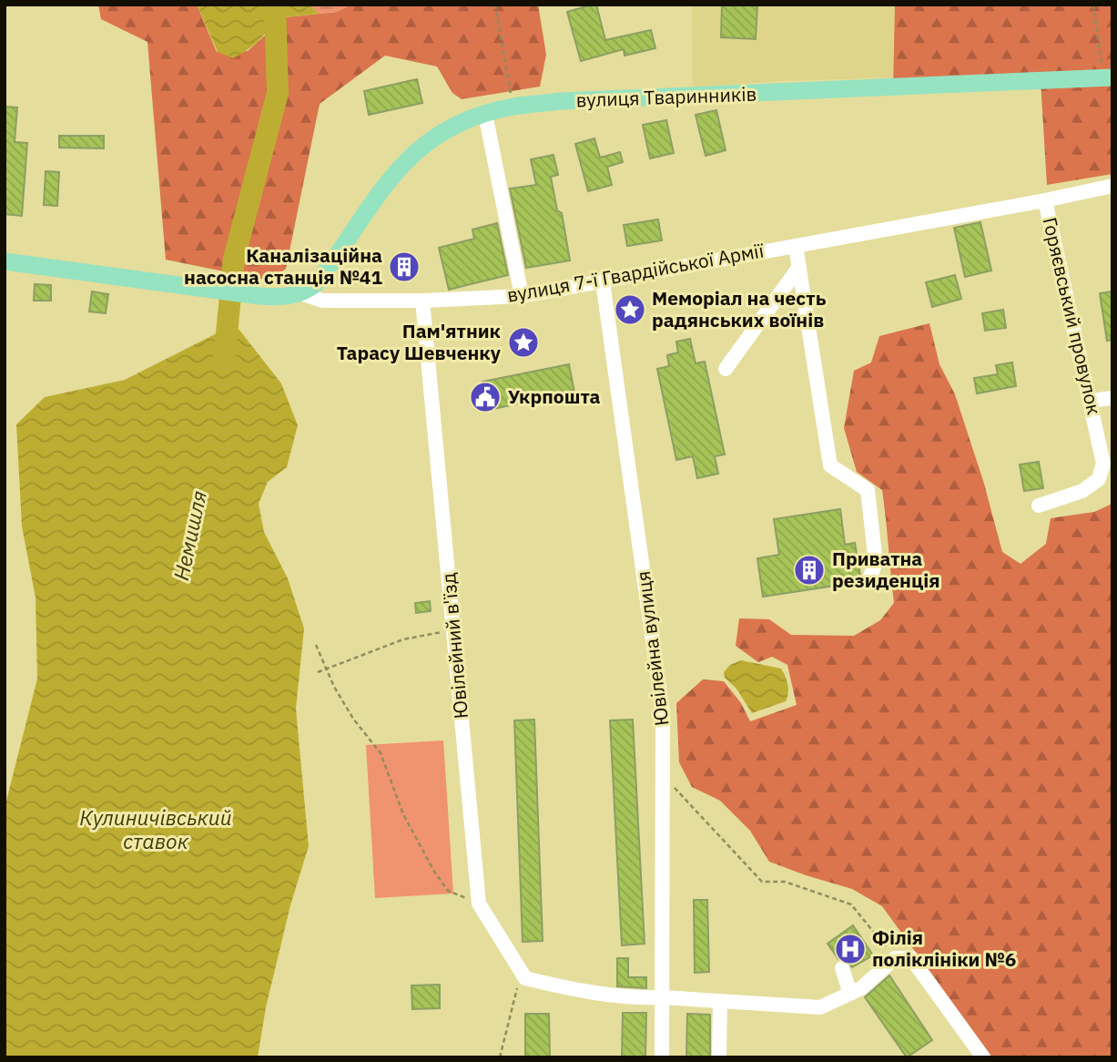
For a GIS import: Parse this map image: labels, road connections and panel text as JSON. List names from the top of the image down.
{
  "streets": {
    "main road": ["вулиця Тваринників", "вулиця 7-ї Гвардійської Армії"],
    "street": ["Горяєвський провулок", "Ювілейний в'їзд", "Ювілейна вулиця"]
  },
  "crossings": [
    ["вулиця Тваринників", "вулиця 7-ї Гвардійської Армії"],
    ["вулиця 7-ї Гвардійської Армії", "Горяєвський провулок"],
    ["вулиця 7-ї Гвардійської Армії", "Ювілейний в'їзд"],
    ["вулиця 7-ї Гвардійської Армії", "Ювілейна вулиця"]
  ],
  "water": ["Немишля", "Кулиничівський ставок"],
  "places": {
    "building": ["Каналізаційна насосна станція №41", "Приватна резиденція"],
    "place": ["Меморіал на честь радянських воїнів", "Пам'ятник Тарасу Шевченку"],
    "public building": ["Укрпошта"],
    "hospital": ["Філія поліклініки №6"]
  }
}
